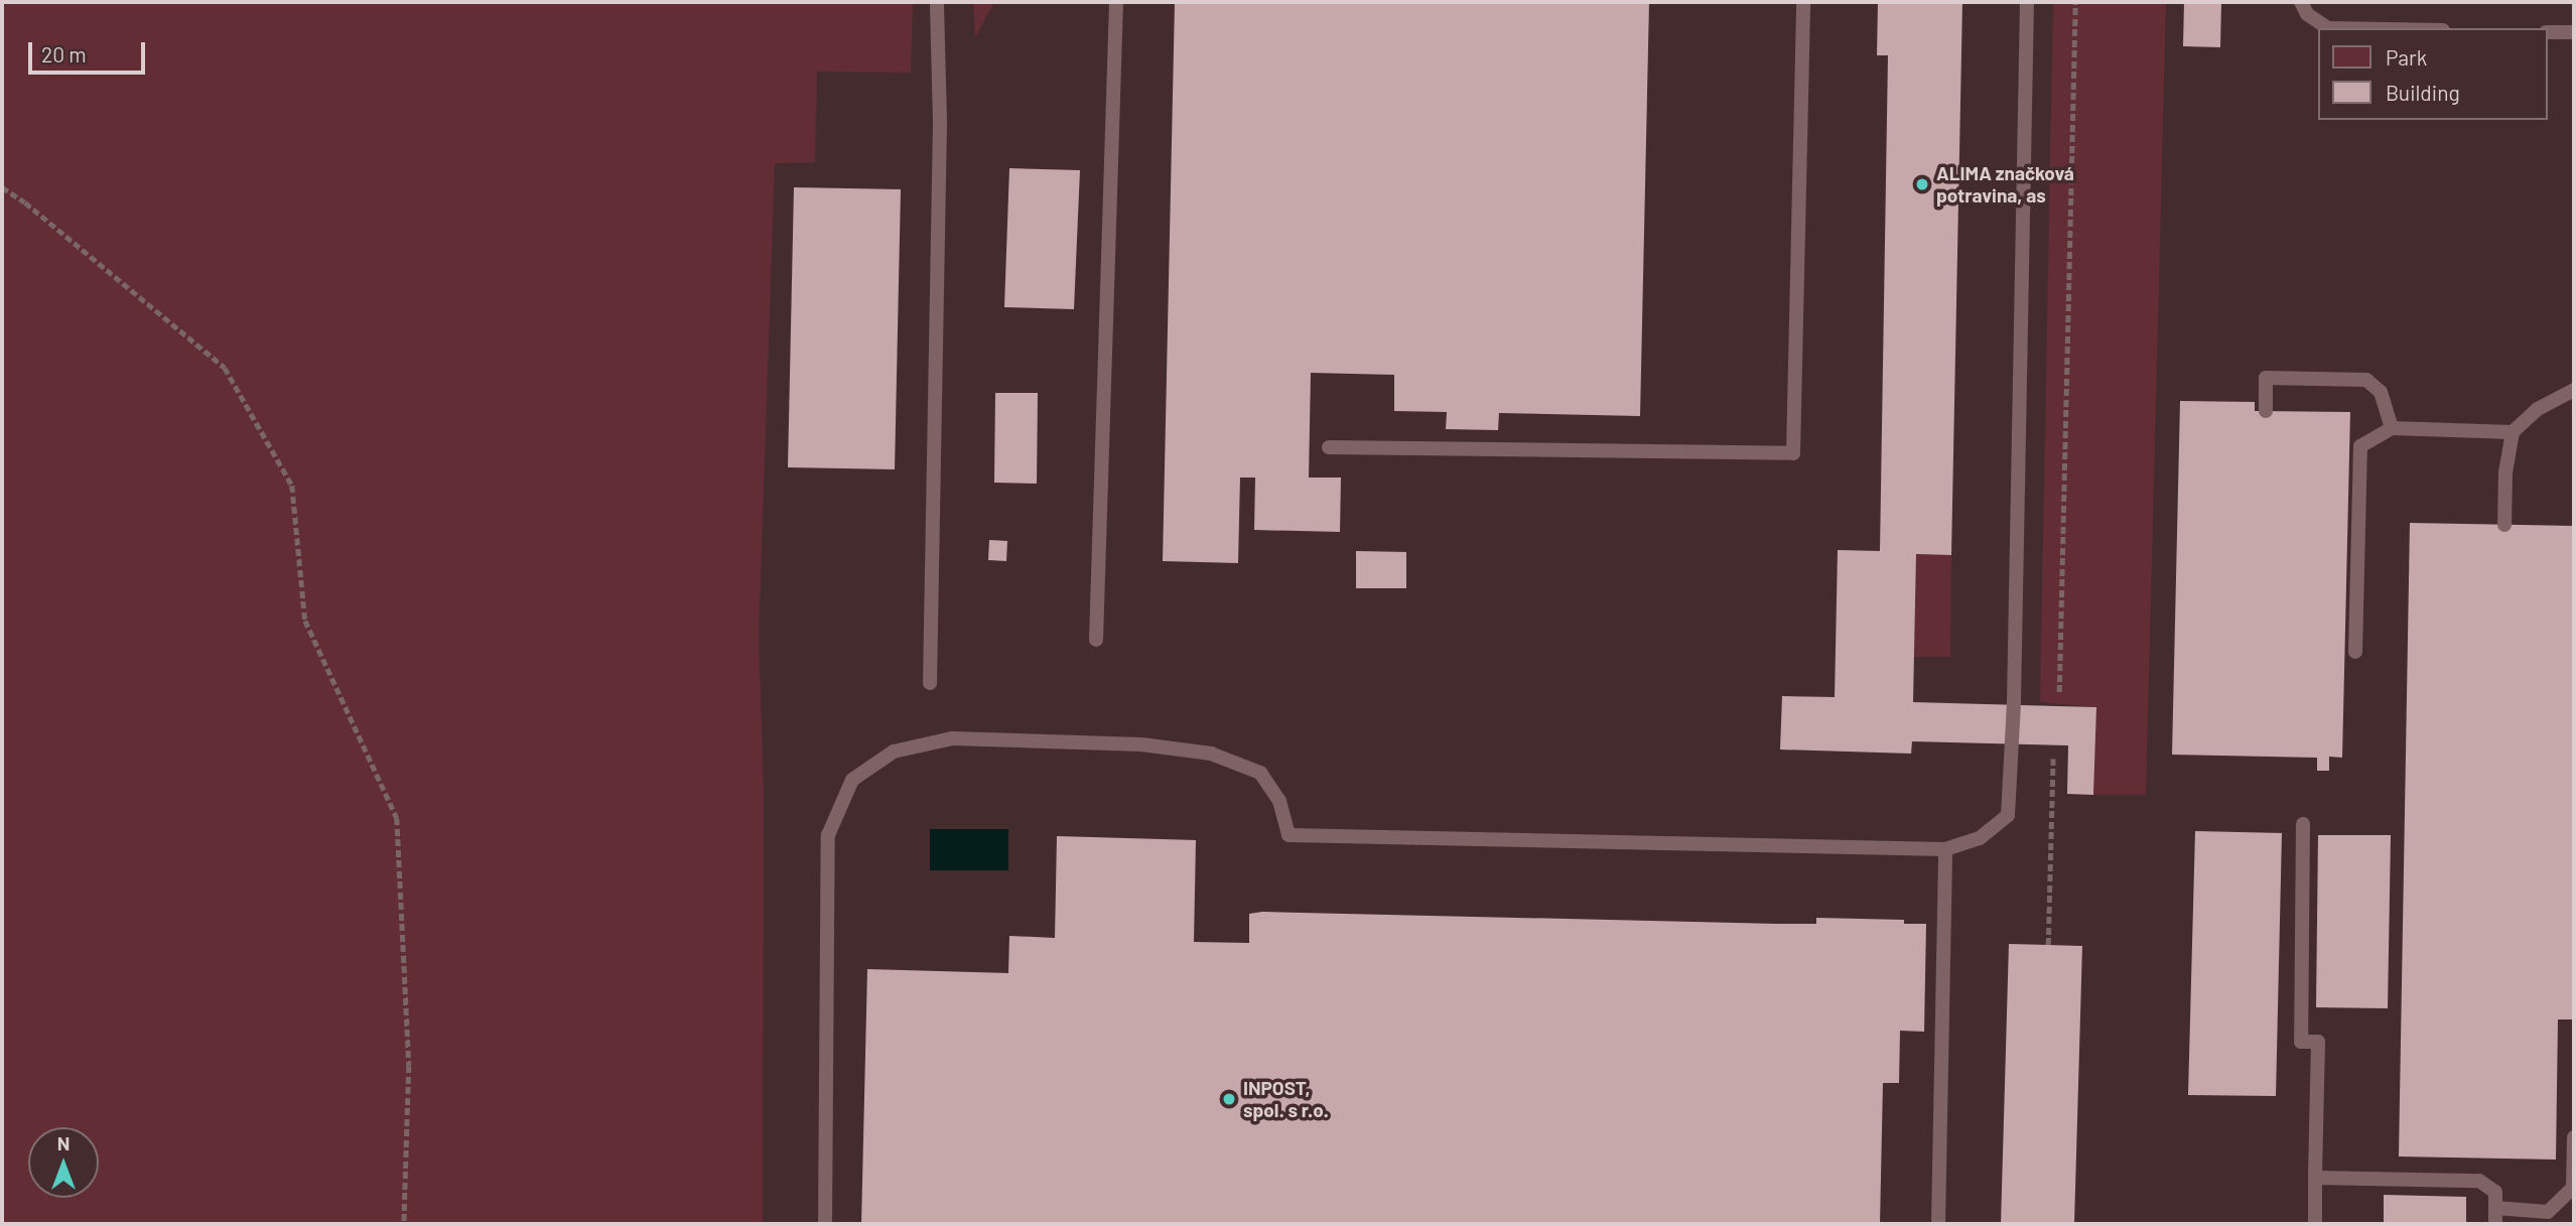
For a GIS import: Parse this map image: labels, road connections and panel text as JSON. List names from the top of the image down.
{
  "places": ["ALIMA značková potravina, as", "INPOST, spol. s r.o."],
  "legend": ["Park", "Building"],
  "scale_bar": "20 m",
  "north": "top"
}
